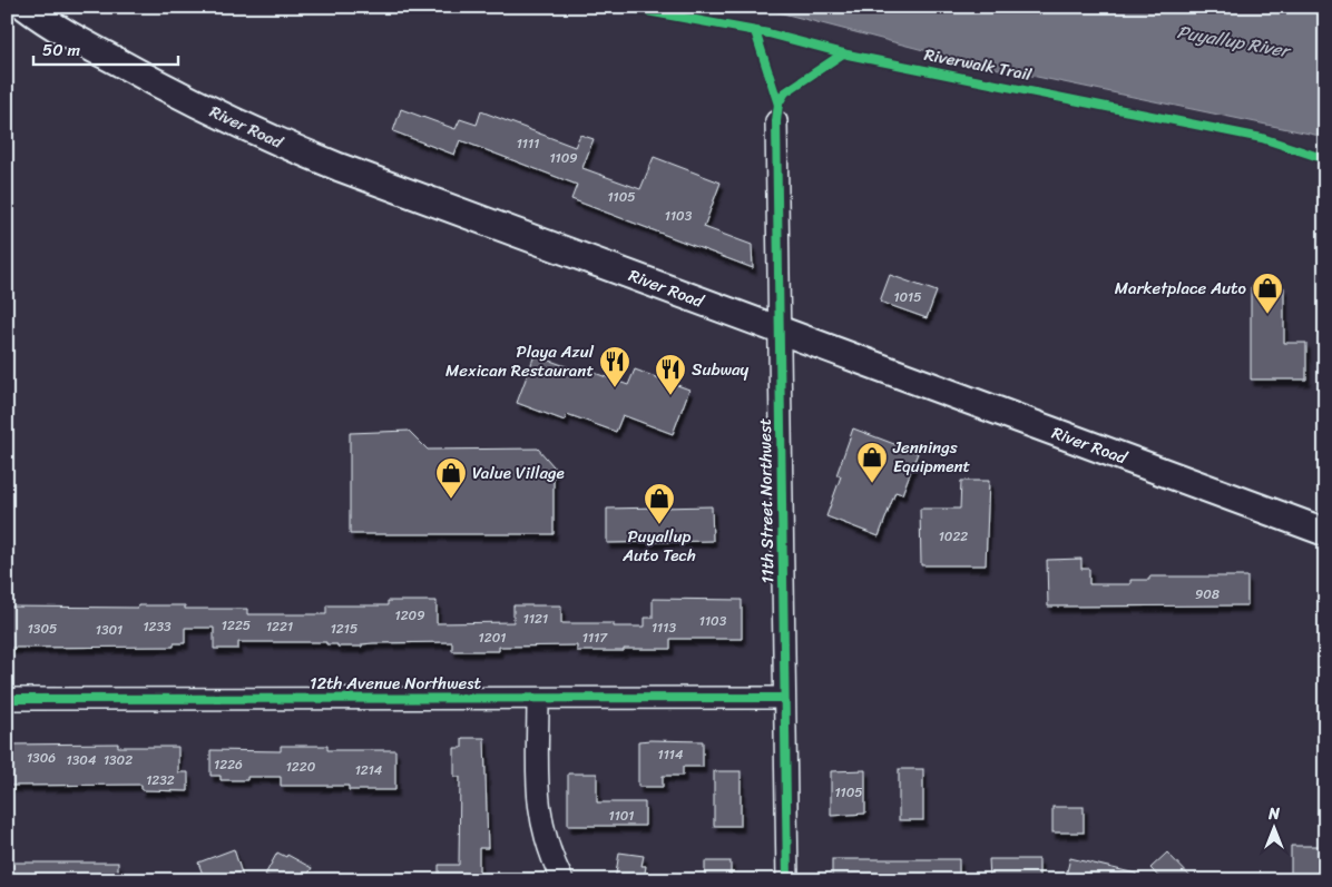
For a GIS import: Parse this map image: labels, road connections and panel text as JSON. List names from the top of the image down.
{
  "streets": {
    "main road": ["River Road"],
    "street": ["11th Street Northwest", "12th Avenue Northwest"],
    "cycle path": ["Riverwalk Trail"]
  },
  "crossings": [
    ["River Road", "11th Street Northwest"],
    ["11th Street Northwest", "12th Avenue Northwest"]
  ],
  "water": ["Puyallup River"],
  "places": {
    "shop": [
      "Marketplace Auto",
      "Jennings Equipment",
      "Value Village",
      "Puyallup Auto Tech"
    ],
    "restaurant": ["Playa Azul Mexican Restaurant", "Subway"]
  },
  "house_numbers": [
    "1111",
    "1109",
    "1105",
    "1103",
    "1015",
    "1022",
    "908",
    "1209",
    "1121",
    "1103",
    "1225",
    "1233",
    "1221",
    "1113",
    "1305",
    "1215",
    "1301",
    "1201",
    "1117",
    "1114",
    "1306",
    "1304",
    "1302",
    "1226",
    "1220",
    "1214",
    "1232",
    "1105",
    "1101"
  ],
  "scale_bar": "50 m",
  "north": "top"
}
